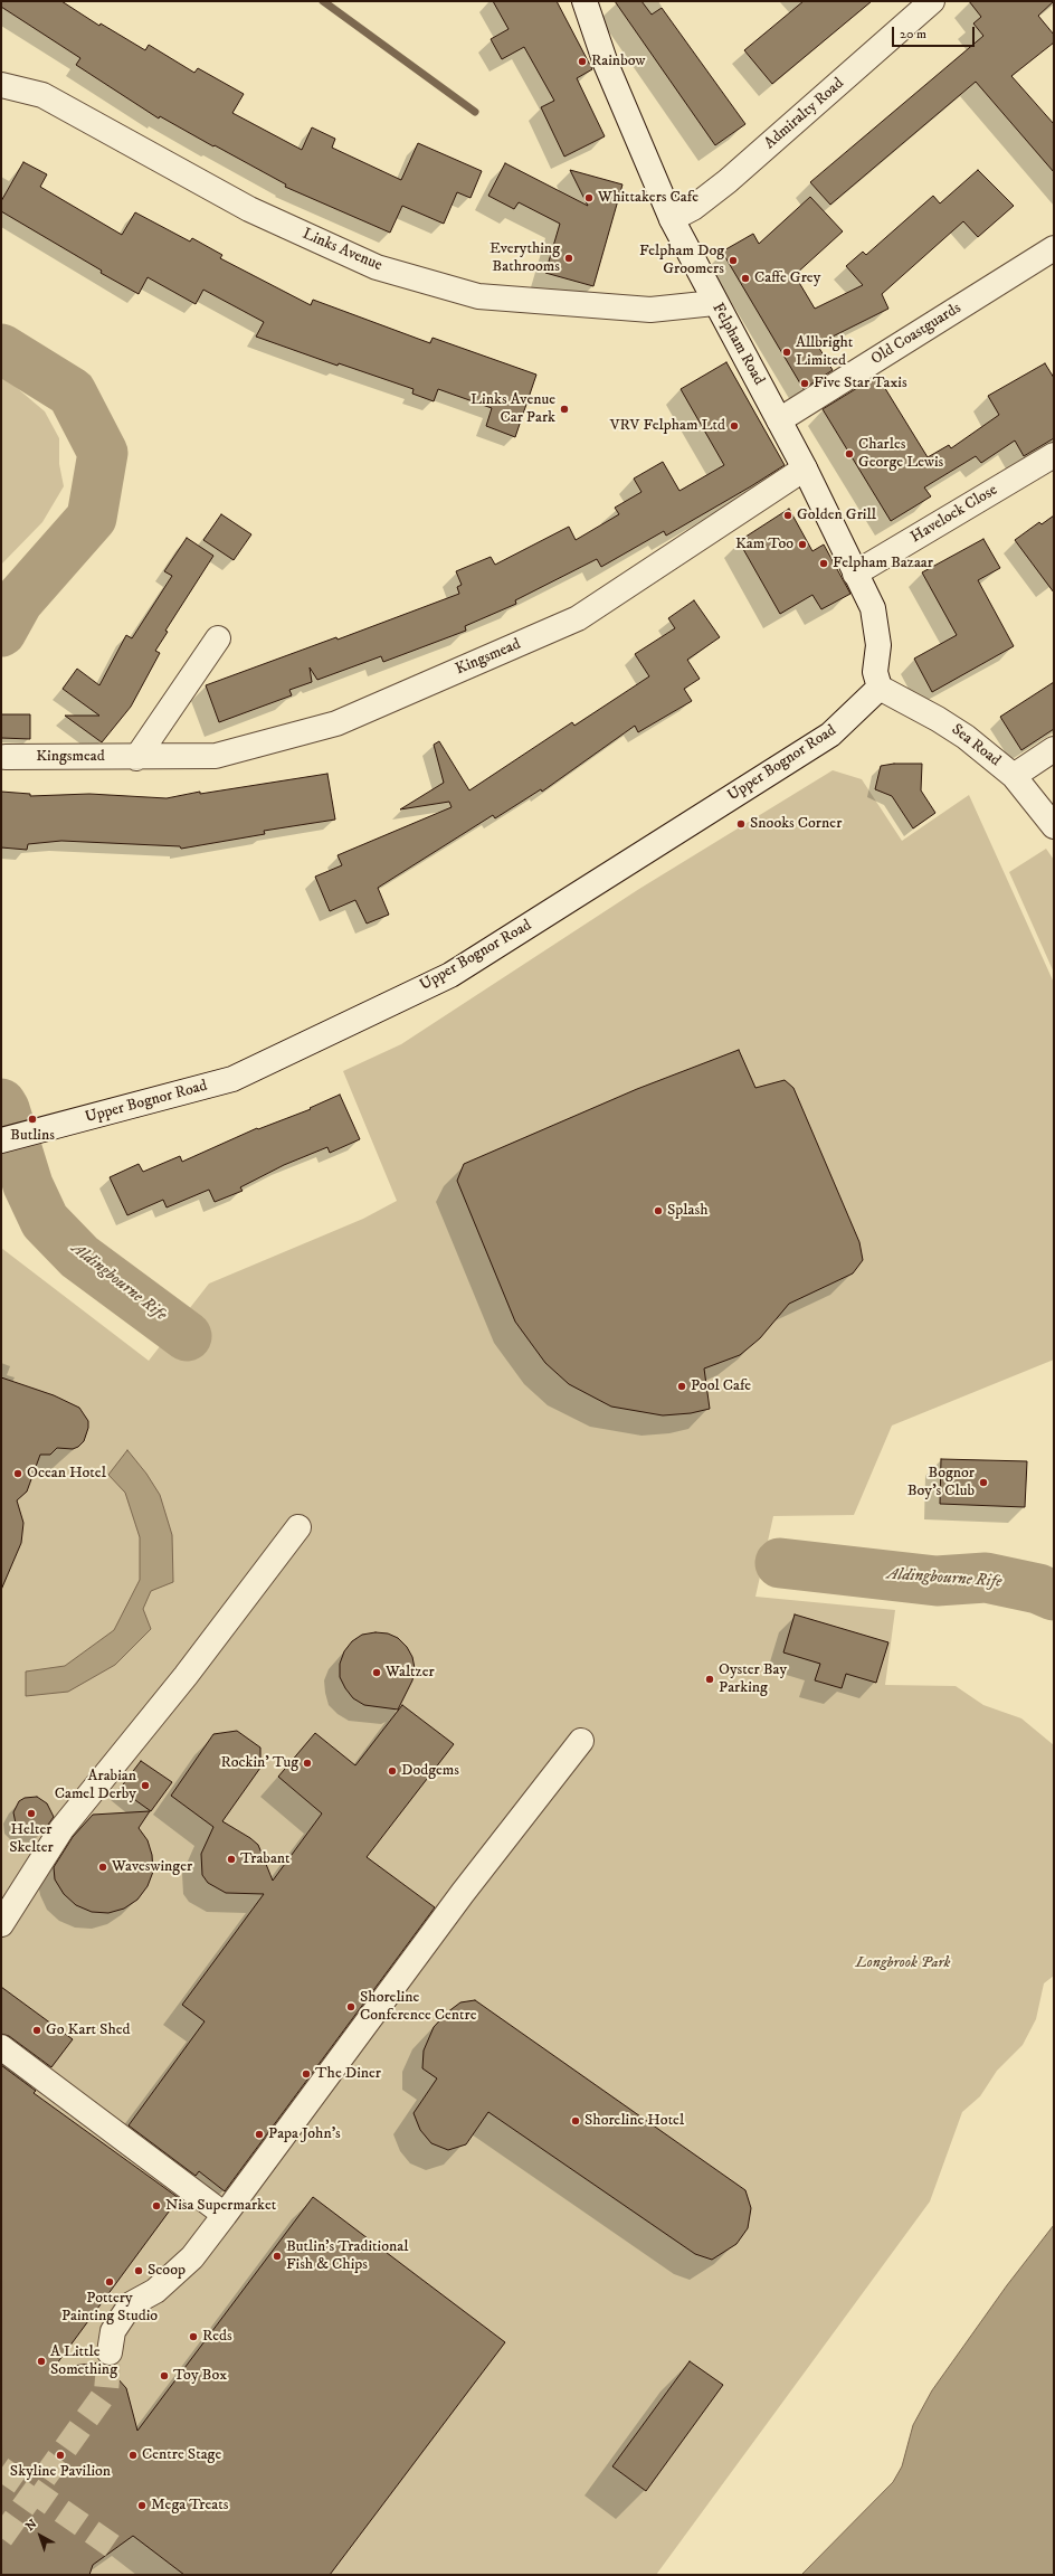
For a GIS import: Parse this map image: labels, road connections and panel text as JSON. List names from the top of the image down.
{
  "streets": {
    "street": [
      "Admiralty Road",
      "Links Avenue",
      "Old Coastguards",
      "Felpham Road",
      "Havelock Close",
      "Kingsmead",
      "Sea Road",
      "Upper Bognor Road"
    ]
  },
  "crossings": [
    ["Admiralty Road", "Felpham Road"],
    ["Links Avenue", "Felpham Road"],
    ["Old Coastguards", "Felpham Road"],
    ["Felpham Road", "Havelock Close"],
    ["Felpham Road", "Kingsmead"],
    ["Felpham Road", "Sea Road"],
    ["Felpham Road", "Upper Bognor Road"],
    ["Sea Road", "Upper Bognor Road"]
  ],
  "water": ["Aldingbourne Rife"],
  "parks": ["Longbrook Park"],
  "places": [
    "Rainbow",
    "Whittakers Cafe",
    "Everything Bathrooms",
    "Felpham Dog Groomers",
    "Caffe Grey",
    "Allbright Limited",
    "Five Star Taxis",
    "Links Avenue Car Park",
    "VRV Felpham Ltd",
    "Charles George Lewis",
    "Golden Grill",
    "Kam Too",
    "Felpham Bazaar",
    "Snooks Corner",
    "Butlins",
    "Splash",
    "Pool Cafe",
    "Ocean Hotel",
    "Bognor Boy's Club",
    "Waltzer",
    "Oyster Bay Parking",
    "Rockin' Tug",
    "Dodgems",
    "Arabian Camel Derby",
    "Helter Skelter",
    "Trabant",
    "Waveswinger",
    "Shoreline Conference Centre",
    "Go Kart Shed",
    "The Diner",
    "Shoreline Hotel",
    "Papa John's",
    "Nisa Supermarket",
    "Butlin’s Traditional Fish & Chips",
    "Scoop",
    "Pottery Painting Studio",
    "Reds",
    "A Little Something",
    "Toy Box",
    "Skyline Pavilion",
    "Centre Stage",
    "Mega Treats"
  ],
  "scale_bar": "20 m",
  "north": "top left"
}
